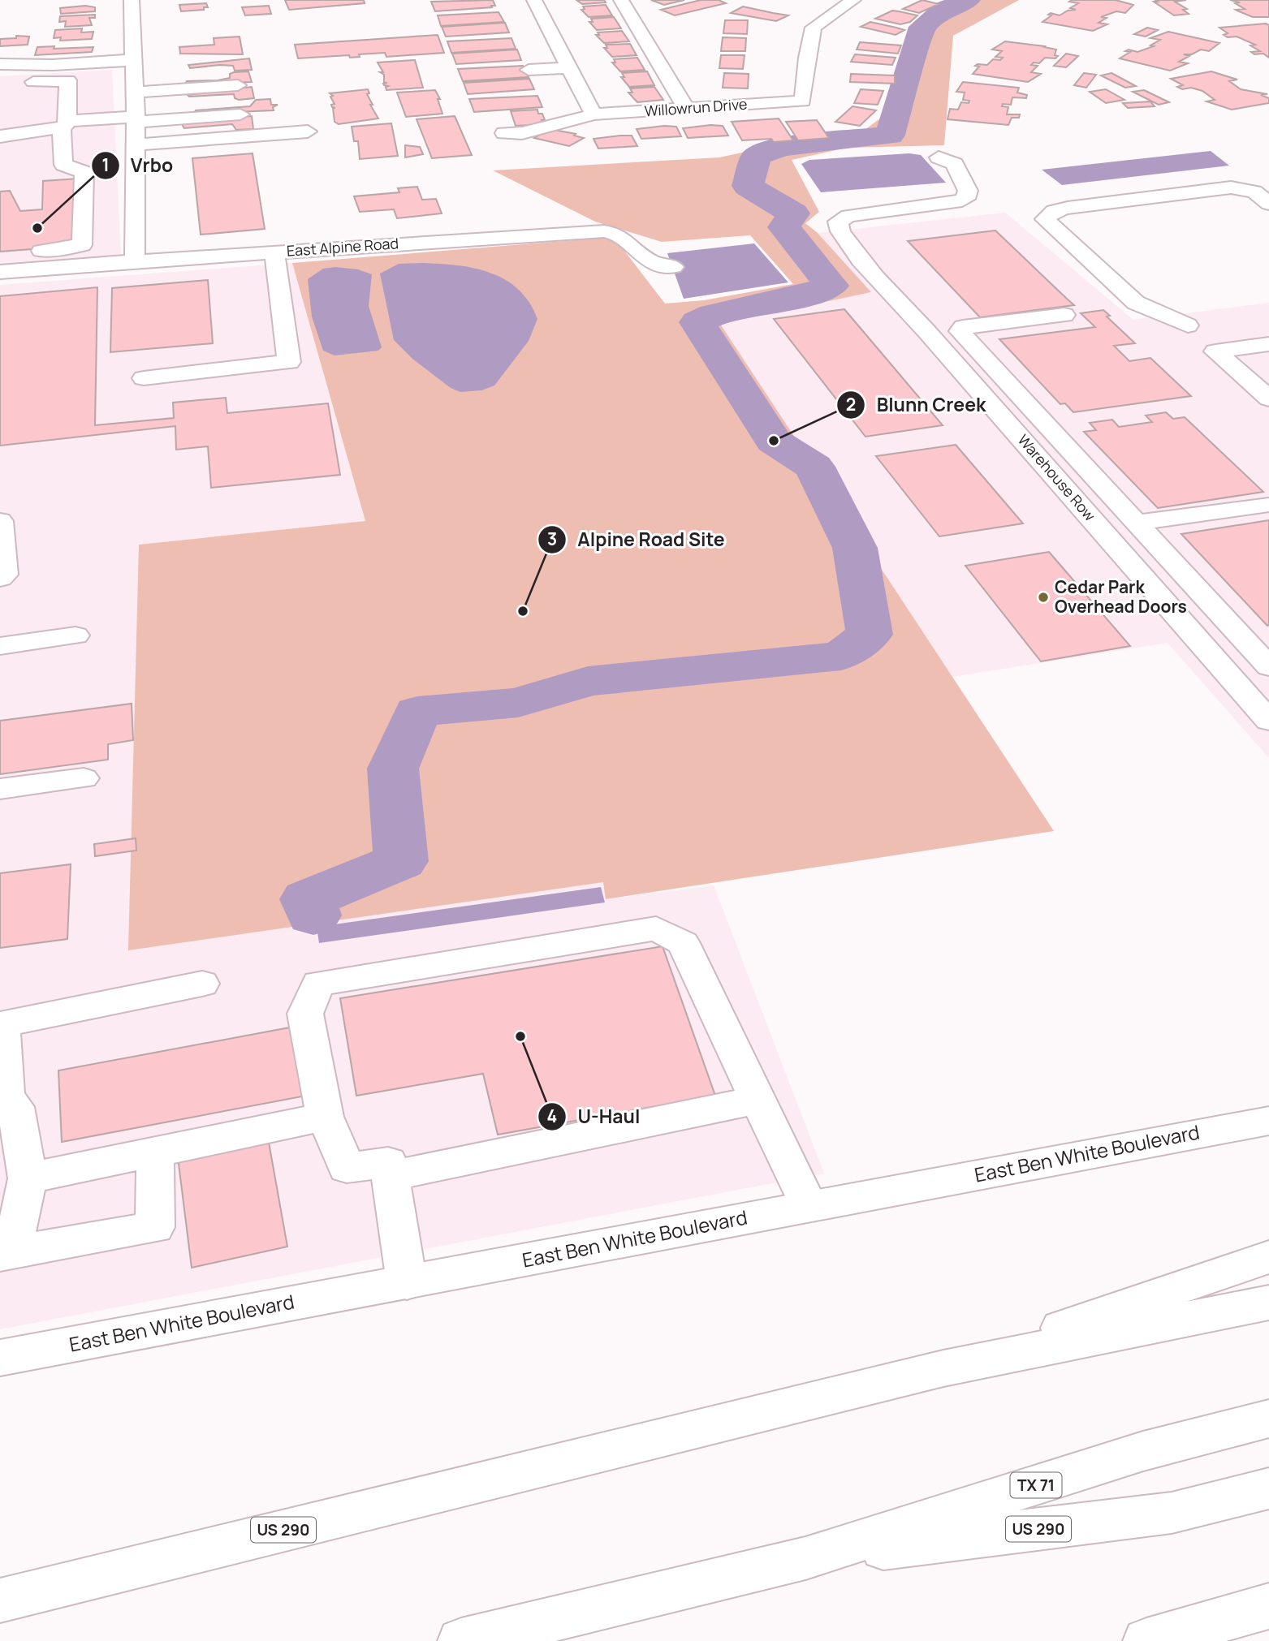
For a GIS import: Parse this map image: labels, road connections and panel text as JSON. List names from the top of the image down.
{
  "streets": {
    "main road": [
      "Willowrun Drive",
      "East Alpine Road",
      "Warehouse Row",
      "East Ben White Boulevard",
      "TX 71",
      "US 290"
    ]
  },
  "crossings": [
    ["TX 71", "US 290"]
  ],
  "places": [
    "Vrbo",
    "Blunn Creek",
    "Cedar Park Overhead Doors",
    "Alpine Road Site",
    "U-Haul"
  ]
}
